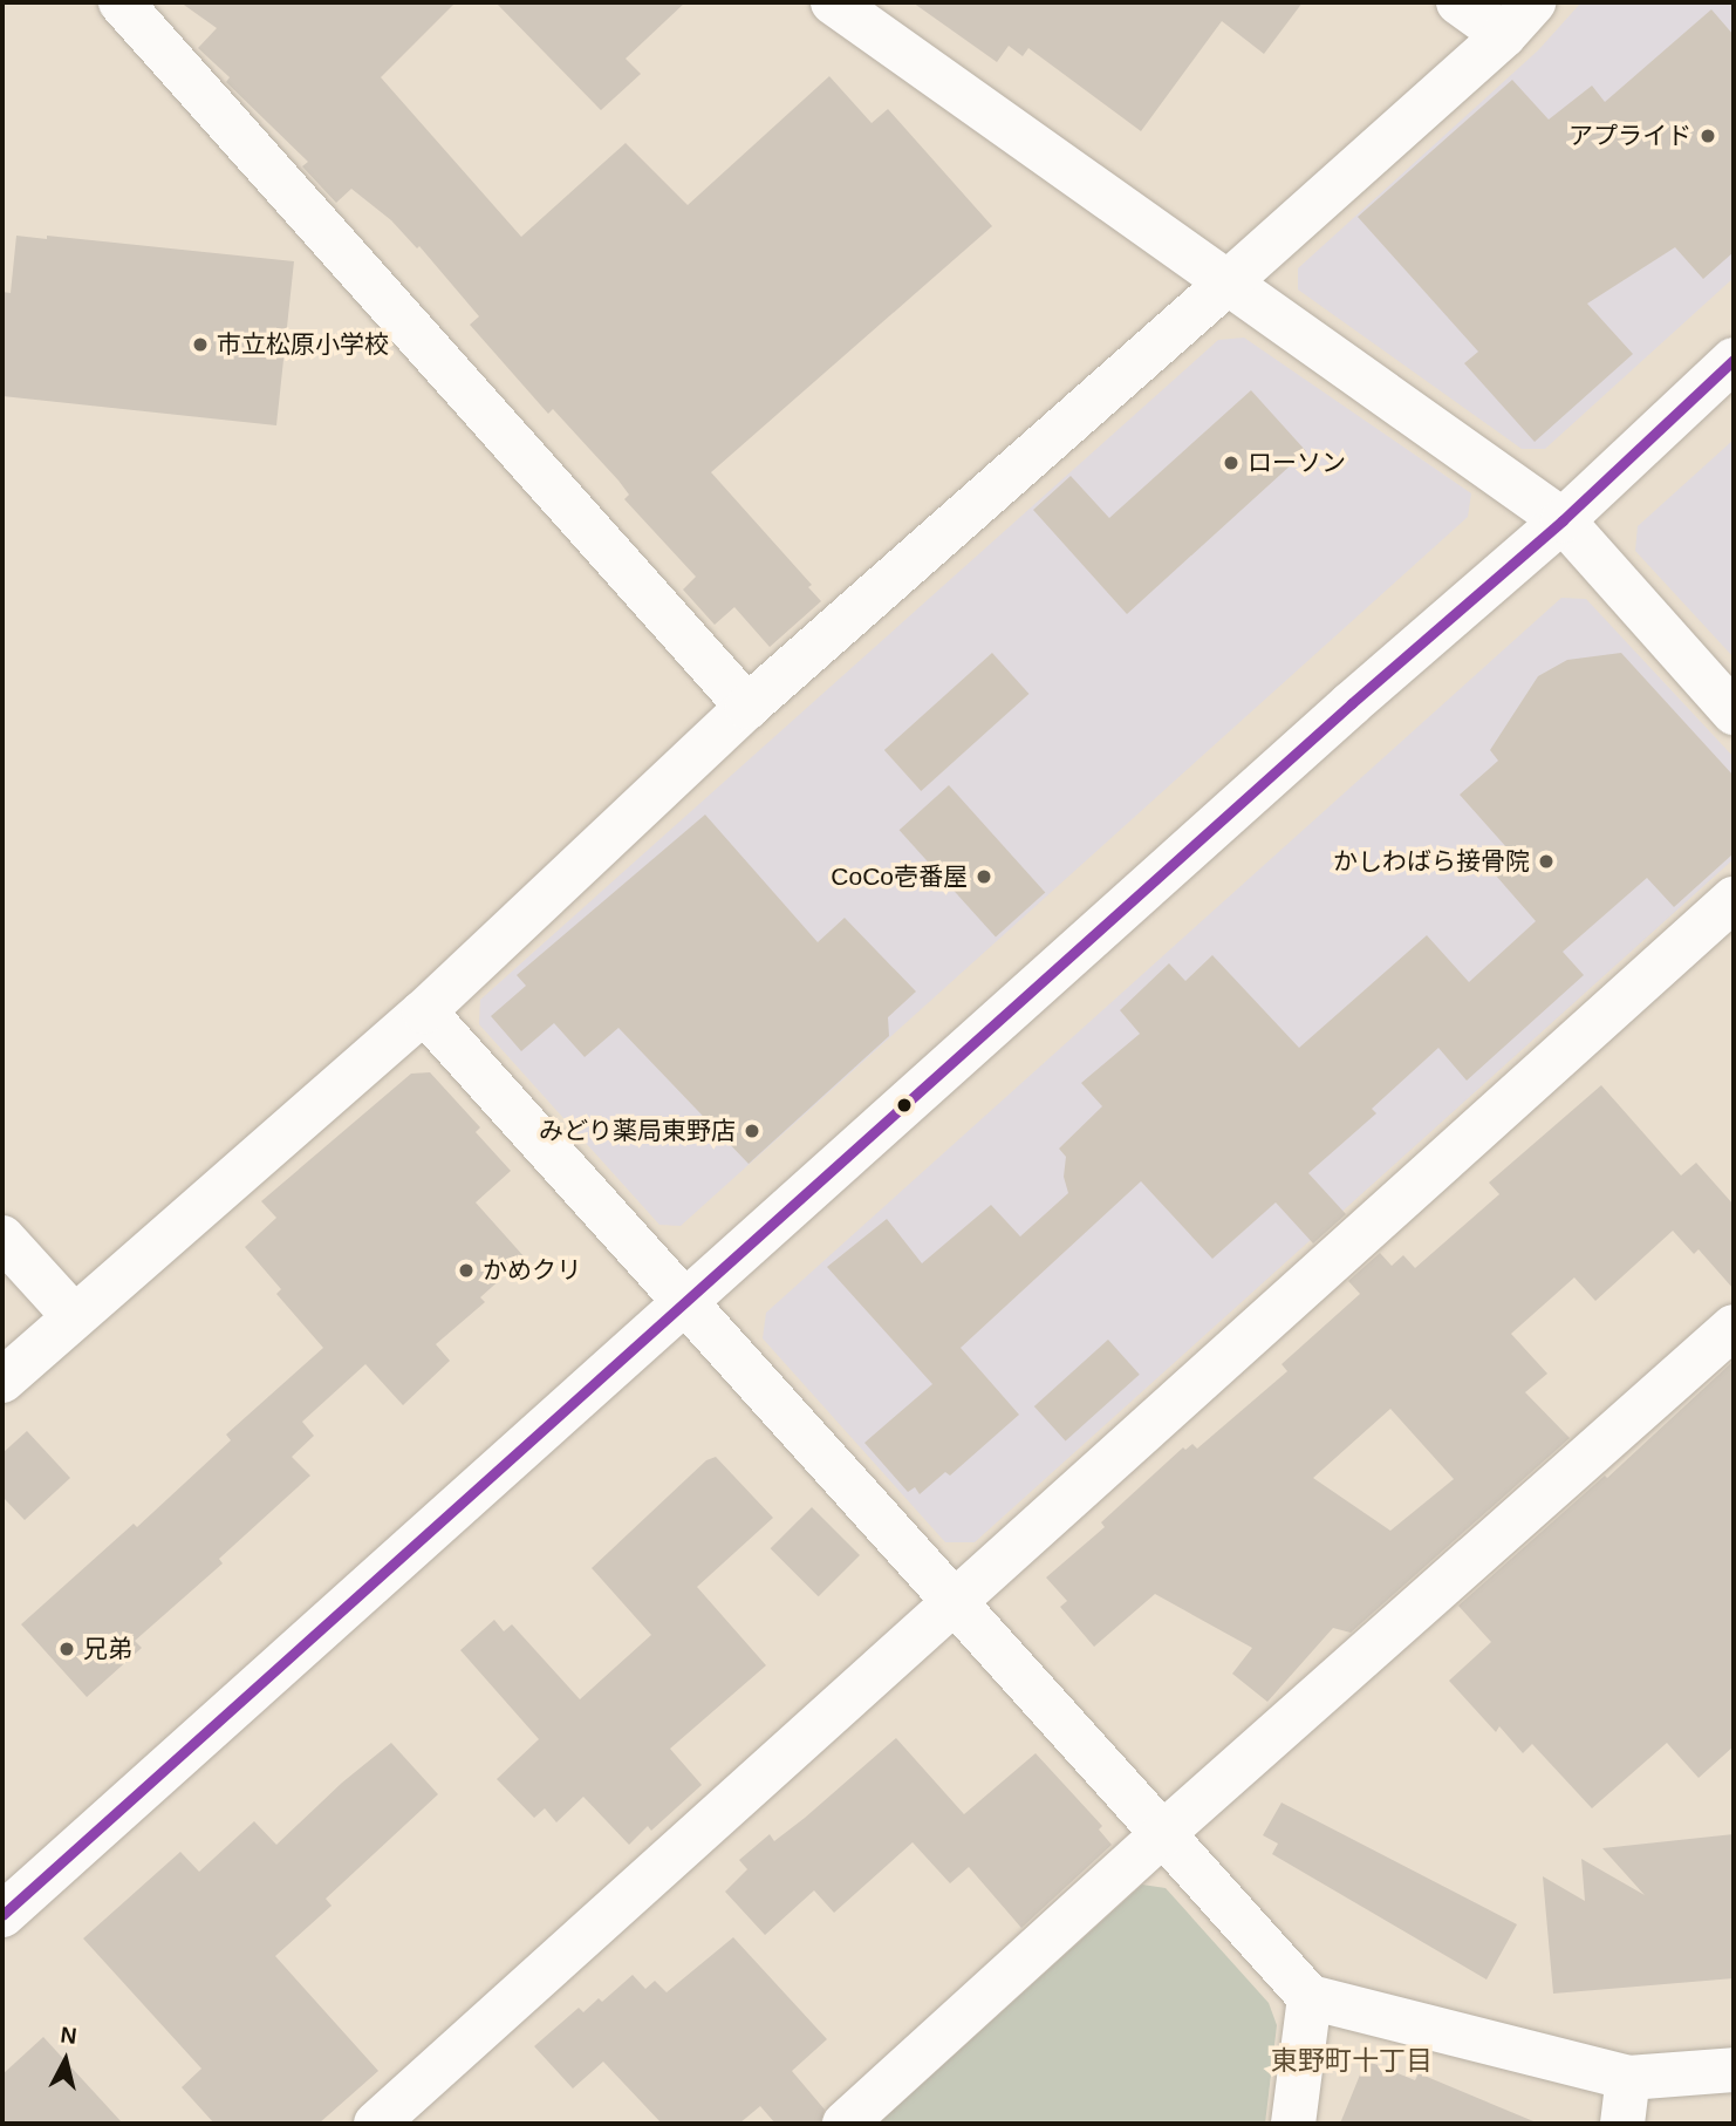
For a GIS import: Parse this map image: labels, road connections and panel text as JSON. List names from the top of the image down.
{
  "districts": ["東野町十丁目"],
  "places": [
    "アプライド",
    "市立松原小学校",
    "ローソン",
    "かしわばら接骨院",
    "CoCo壱番屋",
    "みどり薬局東野店",
    "かめクリ",
    "兄弟"
  ],
  "north": "top"
}
